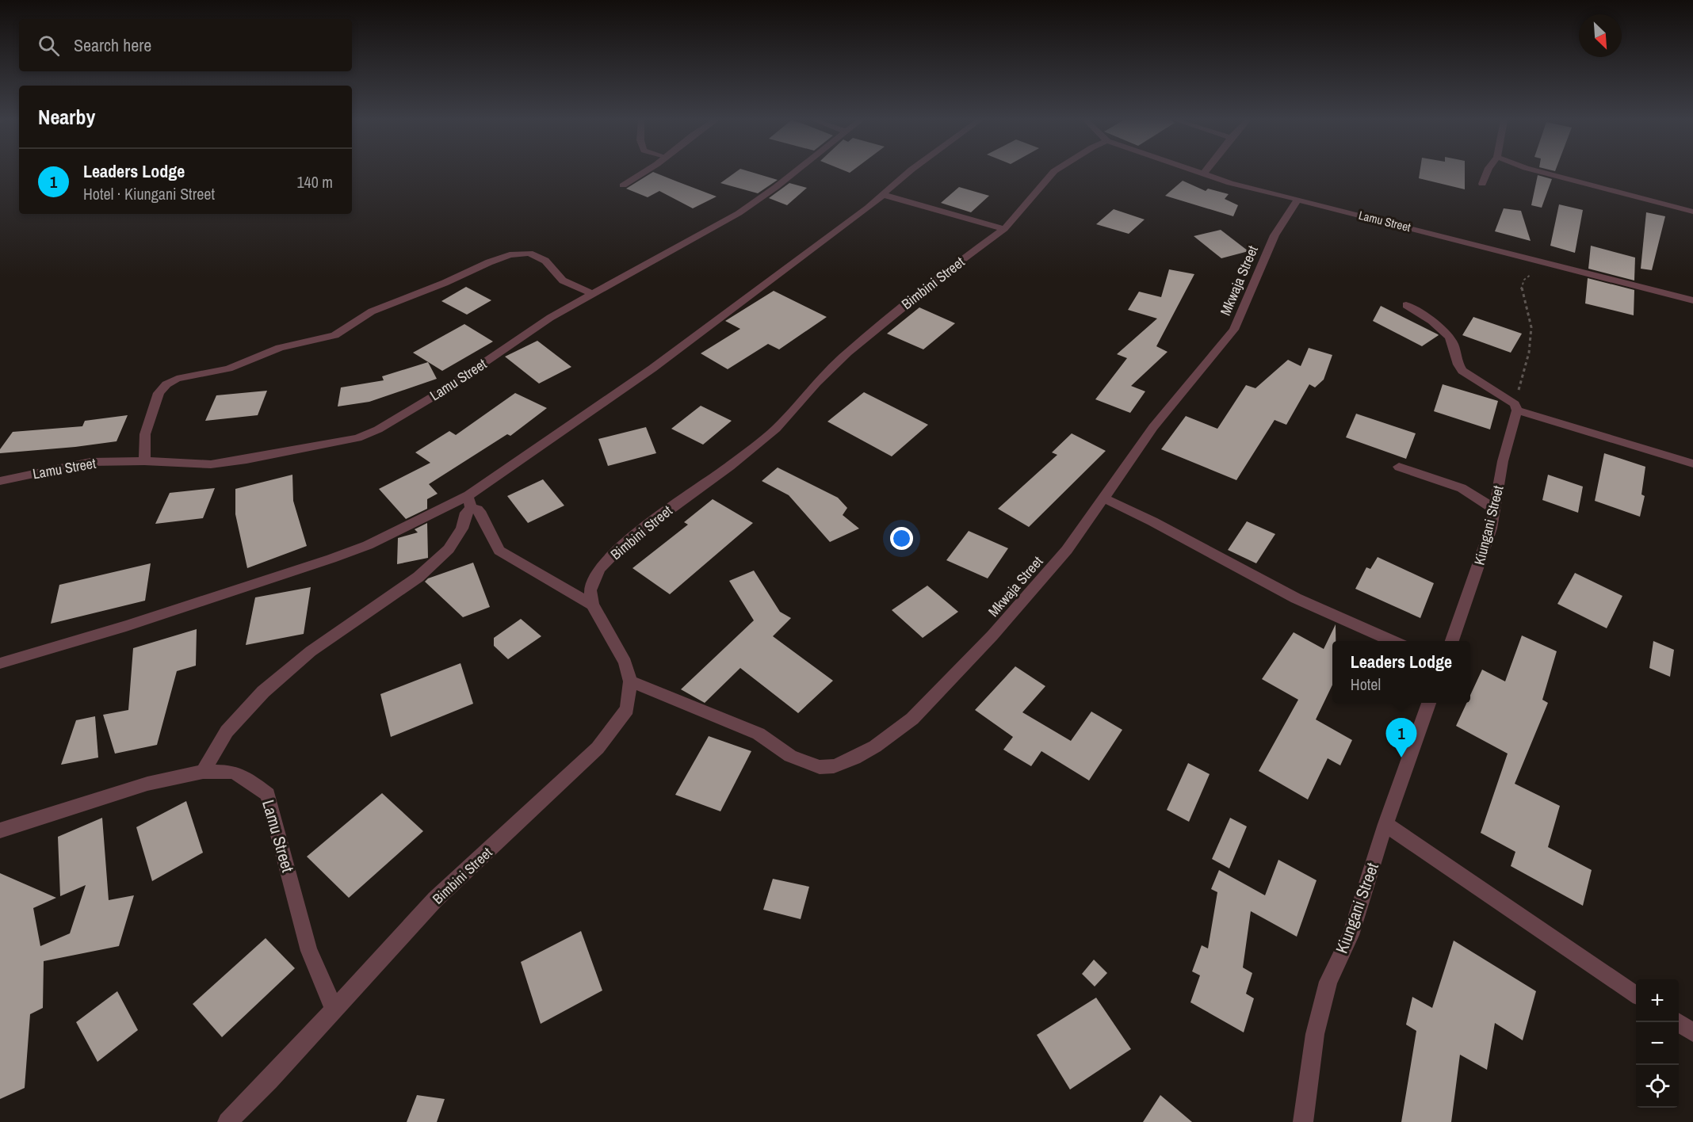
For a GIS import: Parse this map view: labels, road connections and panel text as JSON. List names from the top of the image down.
{
  "streets": {
    "street": [
      "Lamu Street",
      "Mkwaja Street",
      "Bimbini Street",
      "Kiungani Street"
    ]
  },
  "crossings": [
    ["Lamu Street", "Mkwaja Street"],
    ["Lamu Street", "Bimbini Street"],
    ["Mkwaja Street", "Bimbini Street"]
  ],
  "north": "bottom right",
  "page": {
    "search": "Search here",
    "heading": "Nearby",
    "list": [
      {
        "mark": "1",
        "name": "Leaders Lodge",
        "note": "Hotel · Kiungani Street",
        "value": "140 m"
      }
    ],
    "popup": ["Leaders Lodge", "Hotel"],
    "pins": "1",
    "map_buttons": ["+", "−"]
  }
}
